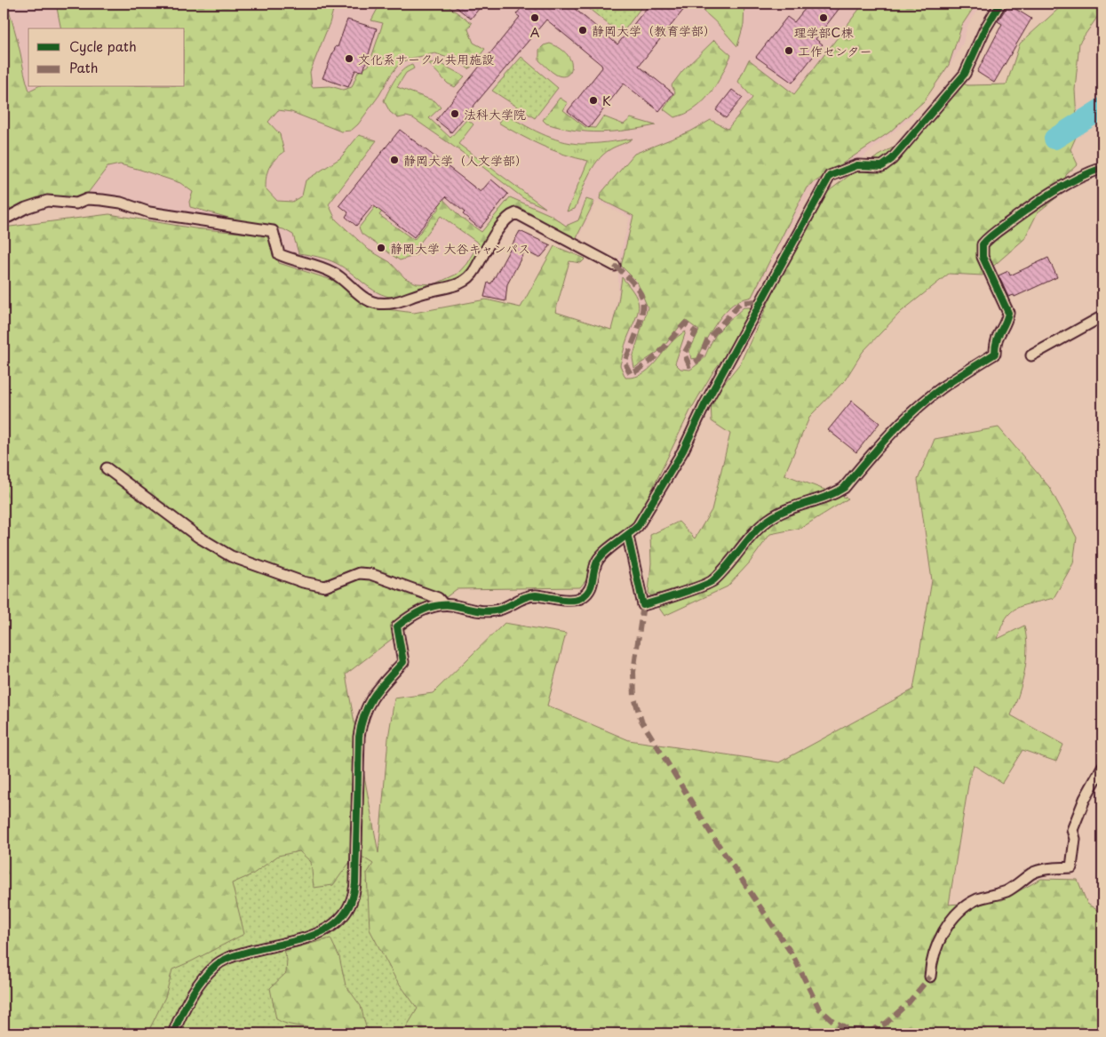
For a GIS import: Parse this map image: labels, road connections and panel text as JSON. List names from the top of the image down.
{
  "places": [
    "A",
    "理学部C棟",
    "静岡大学（教育学部）",
    "工作センター",
    "文化系サークル共用施設",
    "K",
    "法科大学院",
    "静岡大学（人文学部）",
    "静岡大学 大谷キャンパス"
  ],
  "legend": ["Cycle path", "Path"]
}
